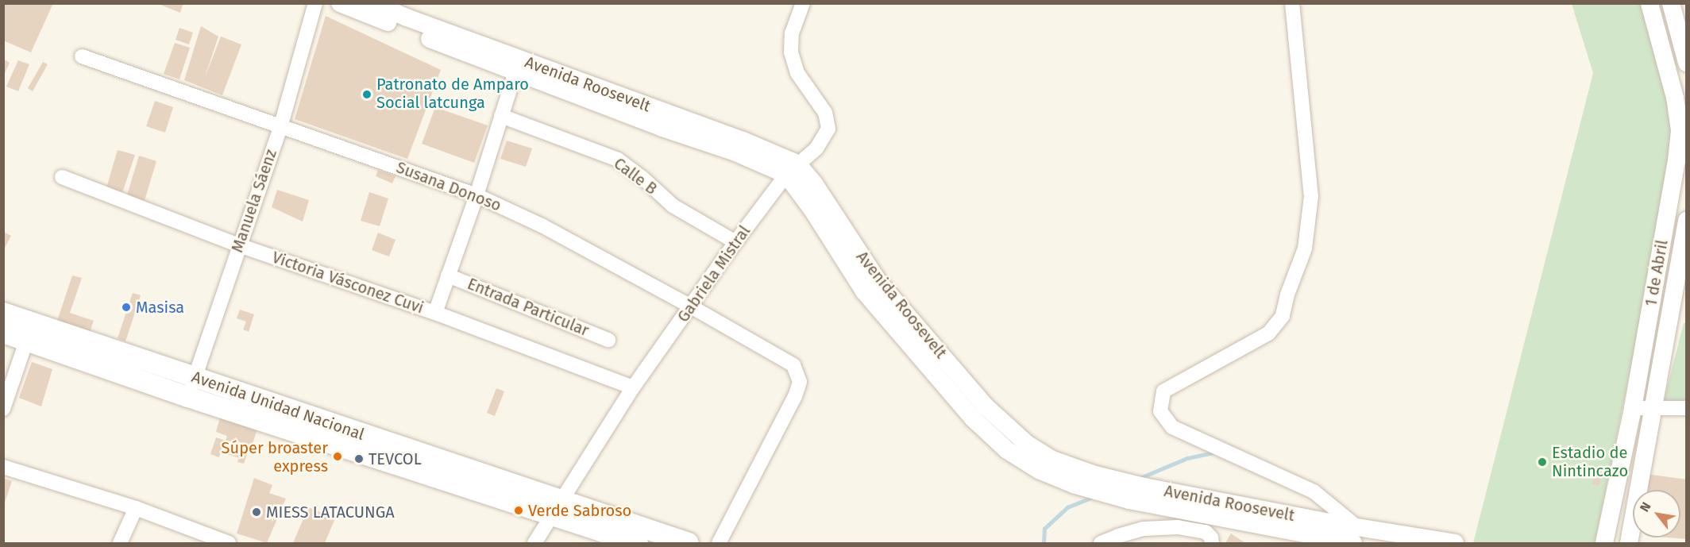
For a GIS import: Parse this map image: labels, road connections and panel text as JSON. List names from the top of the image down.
{
  "streets": {
    "main road": ["Avenida Unidad Nacional"],
    "street": [
      "Avenida Roosevelt",
      "Calle B",
      "Susana Donoso",
      "Manuela Sáenz",
      "1 de Abril",
      "Gabriela Mistral",
      "Victoria Vásconez Cuvi",
      "Entrada Particular"
    ]
  },
  "crossings": [
    ["Avenida Roosevelt", "Gabriela Mistral"],
    ["Calle B", "Gabriela Mistral"],
    ["Susana Donoso", "Manuela Sáenz"],
    ["Susana Donoso", "Gabriela Mistral"],
    ["Manuela Sáenz", "Victoria Vásconez Cuvi"],
    ["Manuela Sáenz", "Avenida Unidad Nacional"],
    ["Gabriela Mistral", "Victoria Vásconez Cuvi"],
    ["Gabriela Mistral", "Avenida Unidad Nacional"]
  ],
  "places": [
    "Patronato de Amparo Social latcunga",
    "Masisa",
    "Súper broaster express",
    "TEVCOL",
    "Estadio de Nintincazo",
    "Verde Sabroso",
    "MIESS LATACUNGA"
  ],
  "north": "top left"
}
